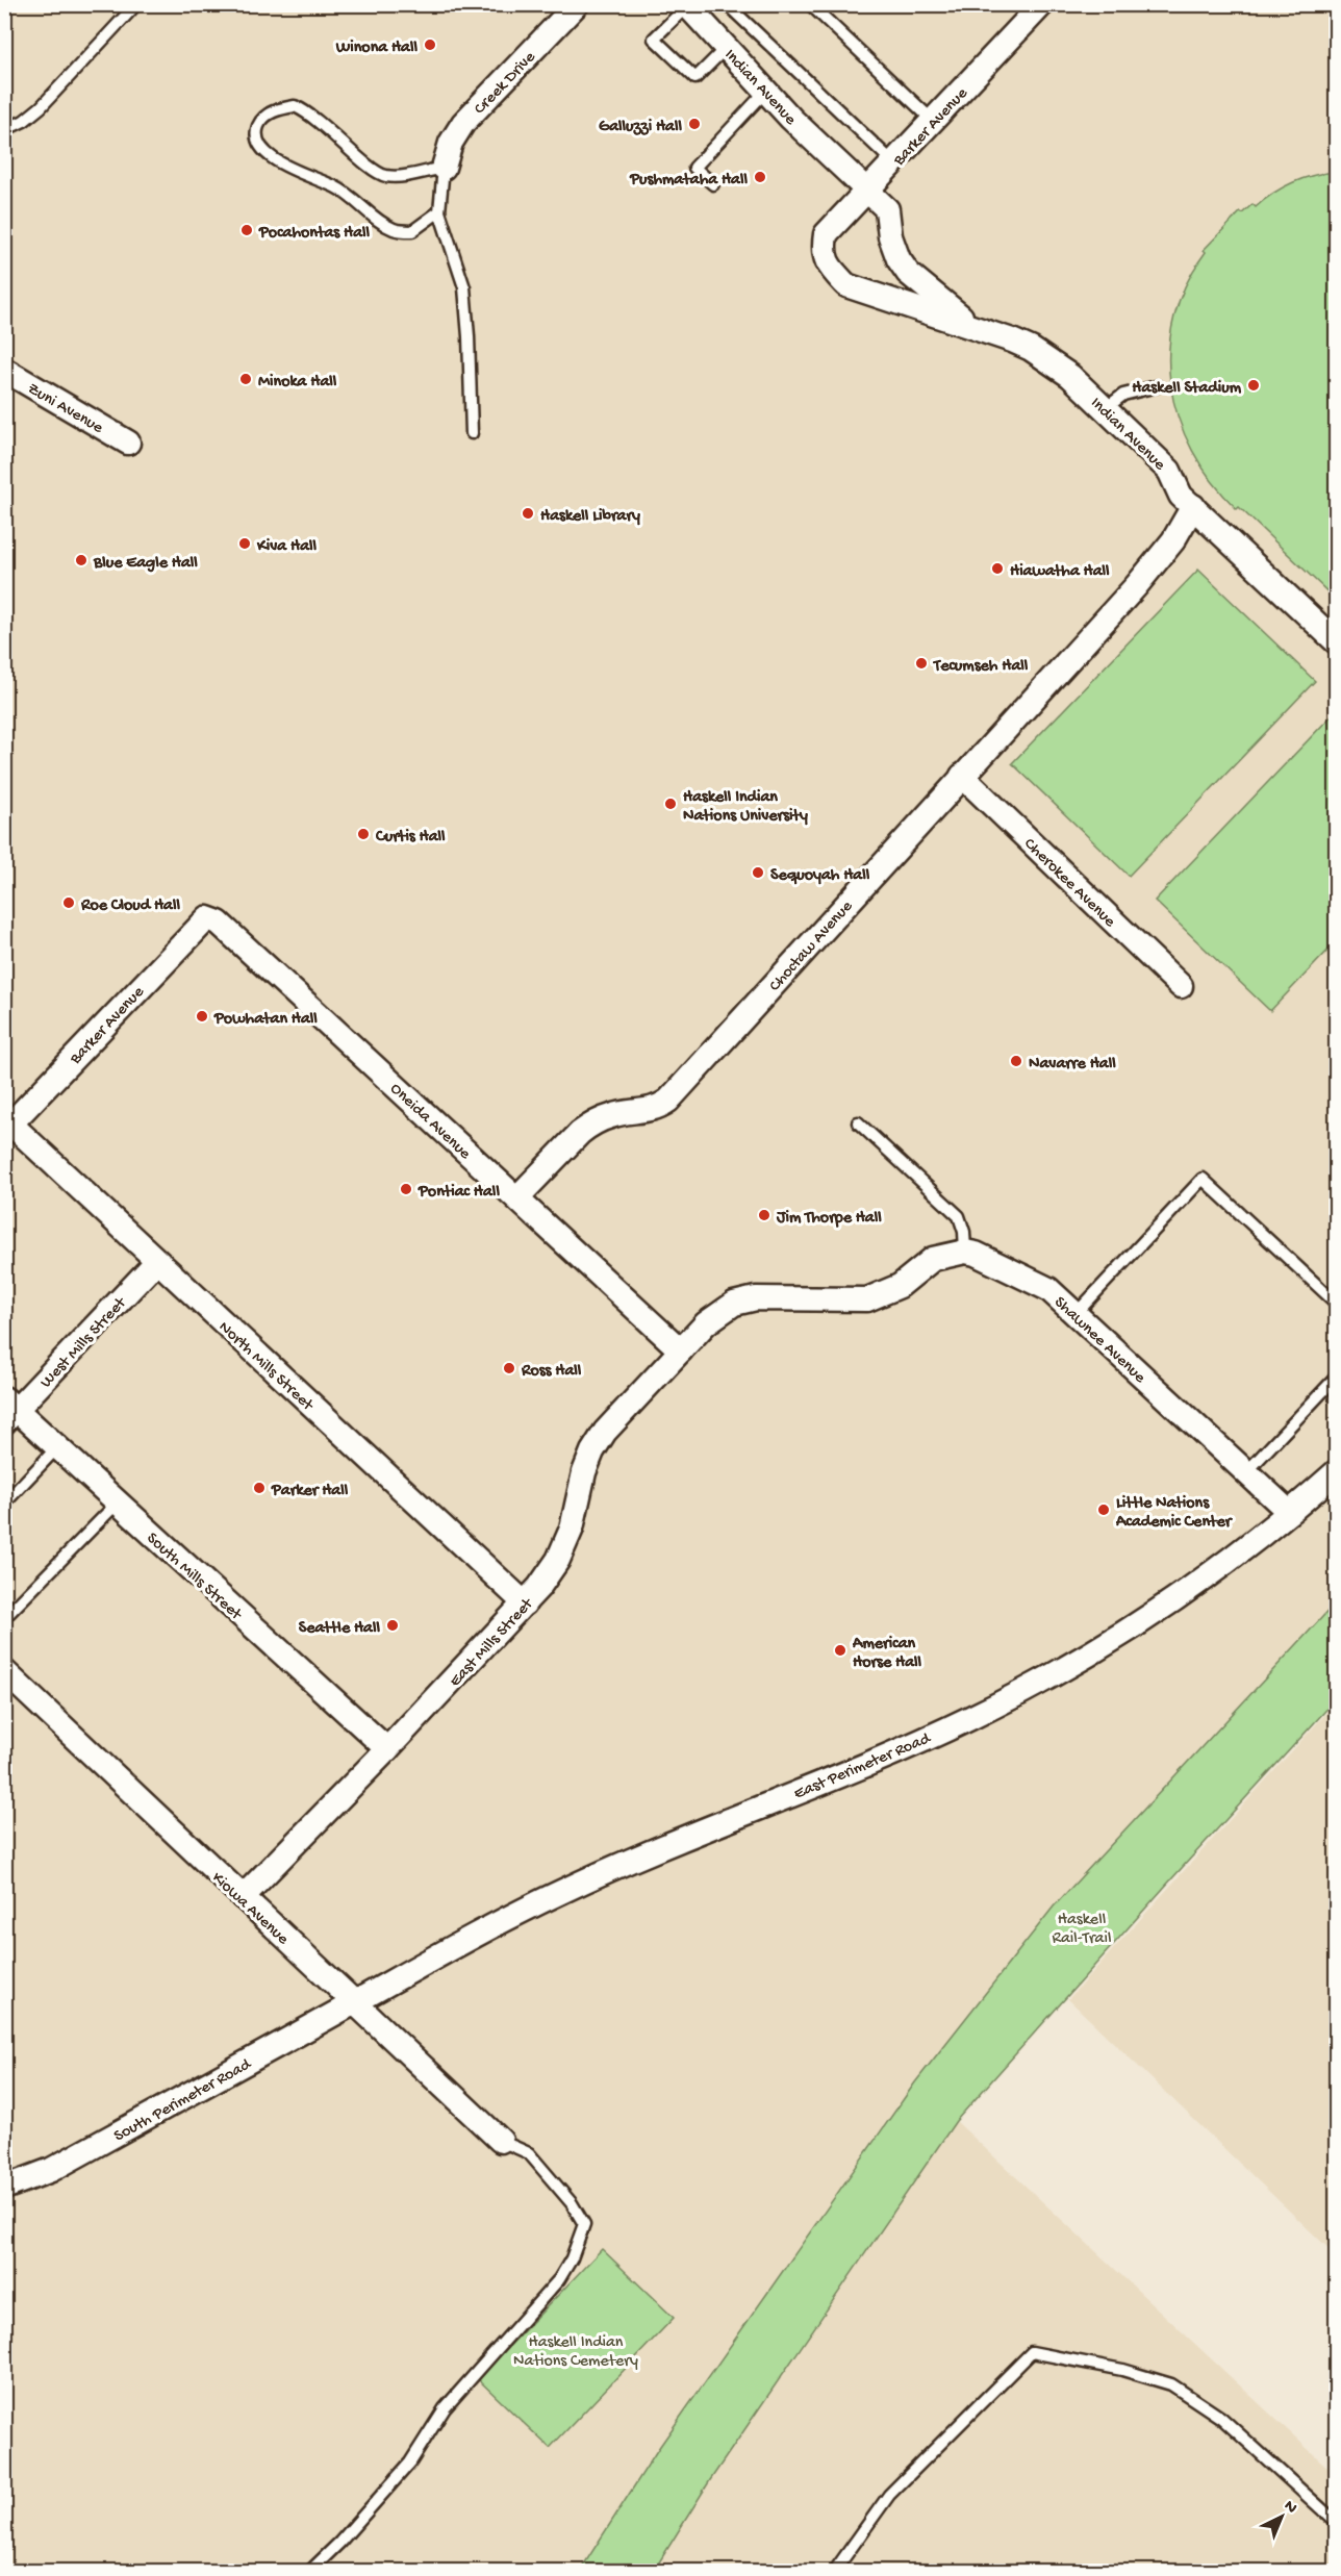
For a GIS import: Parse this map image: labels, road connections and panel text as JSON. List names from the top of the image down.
{
  "streets": {
    "street": [
      "Creek Drive",
      "Indian Avenue",
      "Barker Avenue",
      "Zuni Avenue",
      "Cherokee Avenue",
      "Choctaw Avenue",
      "Oneida Avenue",
      "Shawnee Avenue",
      "West Mills Street",
      "North Mills Street",
      "South Mills Street",
      "East Mills Street",
      "East Perimeter Road",
      "Kiowa Avenue",
      "South Perimeter Road"
    ]
  },
  "crossings": [
    ["Indian Avenue", "Barker Avenue"],
    ["Indian Avenue", "Choctaw Avenue"],
    ["Barker Avenue", "Oneida Avenue"],
    ["Barker Avenue", "North Mills Street"],
    ["Cherokee Avenue", "Choctaw Avenue"],
    ["Choctaw Avenue", "Oneida Avenue"],
    ["Oneida Avenue", "East Mills Street"],
    ["Shawnee Avenue", "East Perimeter Road"],
    ["West Mills Street", "North Mills Street"],
    ["West Mills Street", "South Mills Street"],
    ["North Mills Street", "East Mills Street"],
    ["South Mills Street", "East Mills Street"],
    ["East Mills Street", "Kiowa Avenue"],
    ["East Perimeter Road", "Kiowa Avenue"],
    ["East Perimeter Road", "South Perimeter Road"],
    ["Kiowa Avenue", "South Perimeter Road"]
  ],
  "parks": ["Haskell Rail-Trail", "Haskell Indian Nations Cemetery"],
  "places": [
    "Winona Hall",
    "Galluzzi Hall",
    "Pushmataha Hall",
    "Pocahontas Hall",
    "Minoka Hall",
    "Haskell Stadium",
    "Haskell Library",
    "Kiva Hall",
    "Blue Eagle Hall",
    "Hiawatha Hall",
    "Tecumseh Hall",
    "Haskell Indian Nations University",
    "Curtis Hall",
    "Sequoyah Hall",
    "Roe Cloud Hall",
    "Powhatan Hall",
    "Navarre Hall",
    "Pontiac Hall",
    "Jim Thorpe Hall",
    "Ross Hall",
    "Parker Hall",
    "Little Nations Academic Center",
    "Seattle Hall",
    "American Horse Hall"
  ],
  "north": "top right"
}
